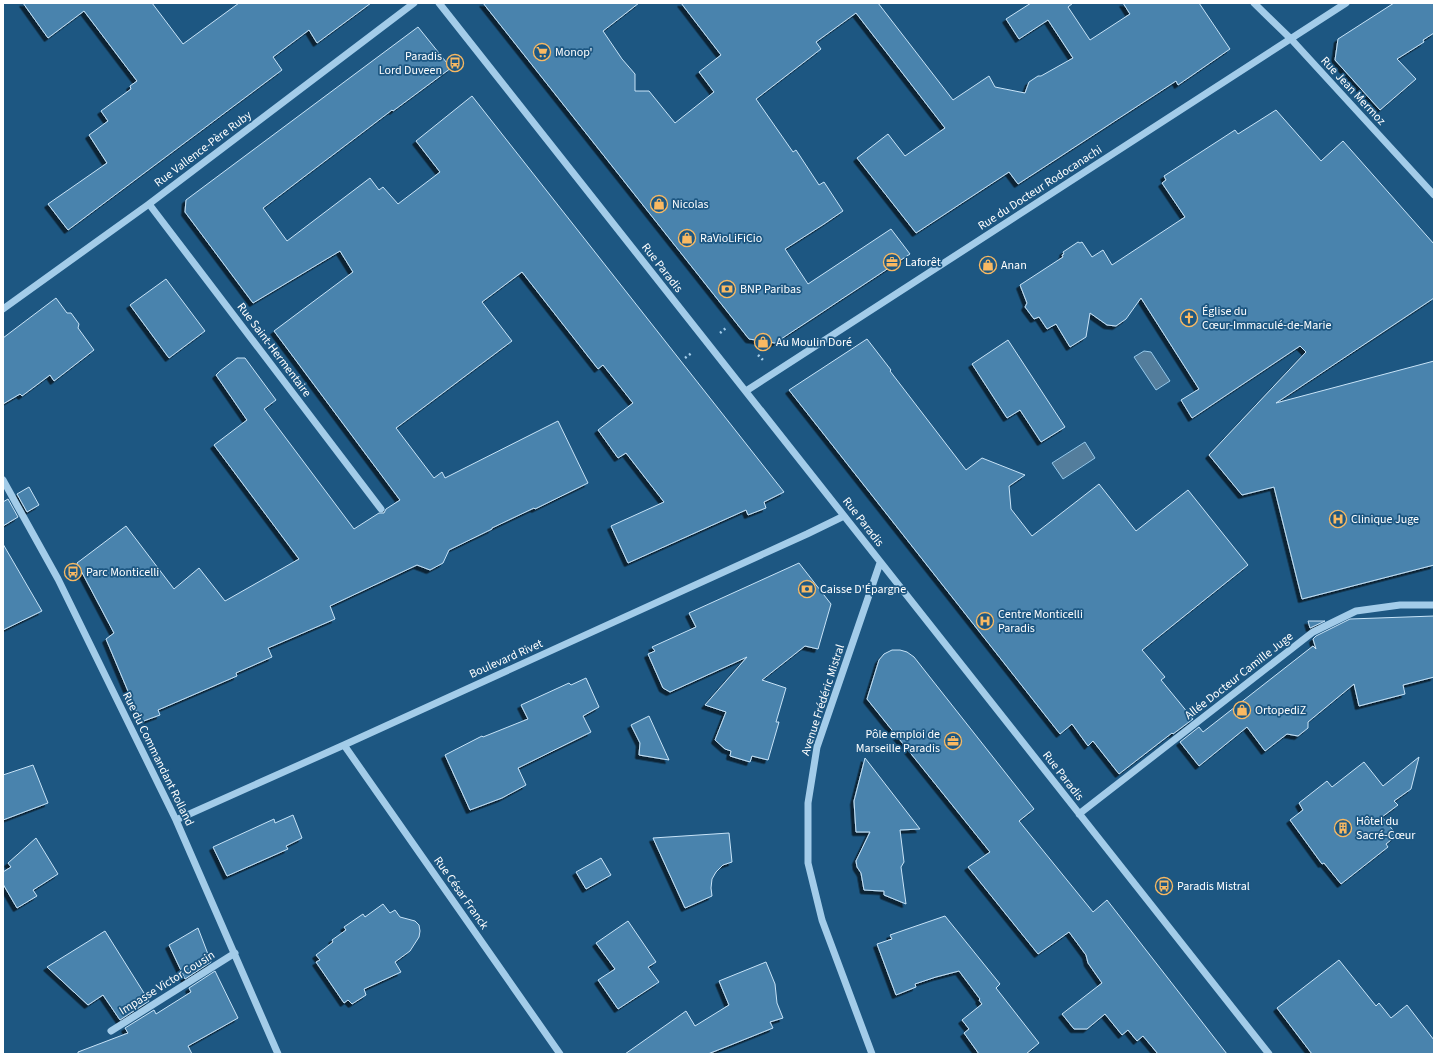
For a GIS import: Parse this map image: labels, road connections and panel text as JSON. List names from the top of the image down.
{
  "streets": {
    "street": [
      "Rue Jean Mermoz",
      "Rue Vallence-Père Ruby",
      "Rue du Docteur Rodocanachi",
      "Rue Paradis",
      "Rue Saint-Hermentaire",
      "Boulevard Rivet",
      "Allée Docteur Camille Juge",
      "Avenue Frédéric Mistral",
      "Rue du Commandant Rolland",
      "Rue César Franck",
      "Impasse Victor Cousin"
    ]
  },
  "crossings": [
    ["Rue Jean Mermoz", "Rue du Docteur Rodocanachi"],
    ["Rue Vallence-Père Ruby", "Rue Saint-Hermentaire"],
    ["Rue du Docteur Rodocanachi", "Rue Paradis"],
    ["Rue Paradis", "Boulevard Rivet"],
    ["Rue Paradis", "Allée Docteur Camille Juge"],
    ["Rue Paradis", "Avenue Frédéric Mistral"],
    ["Boulevard Rivet", "Rue du Commandant Rolland"],
    ["Boulevard Rivet", "Rue César Franck"],
    ["Rue du Commandant Rolland", "Impasse Victor Cousin"]
  ],
  "places": {
    "supermarket": ["Monop'"],
    "bus stop": ["Paradis Lord Duveen", "Parc Monticelli", "Paradis Mistral"],
    "shop": [
      "Nicolas",
      "RaVioLiFiCio",
      "Anan",
      "Au Moulin Doré",
      "OrtopediZ"
    ],
    "office": ["Laforêt", "Pôle emploi de Marseille Paradis"],
    "bank": ["BNP Paribas", "Caisse D'Épargne"],
    "church": ["Église du Cœur-Immaculé-de-Marie"],
    "hospital": ["Clinique Juge", "Centre Monticelli Paradis"],
    "building": ["Hôtel du Sacré-Cœur"]
  }
}
